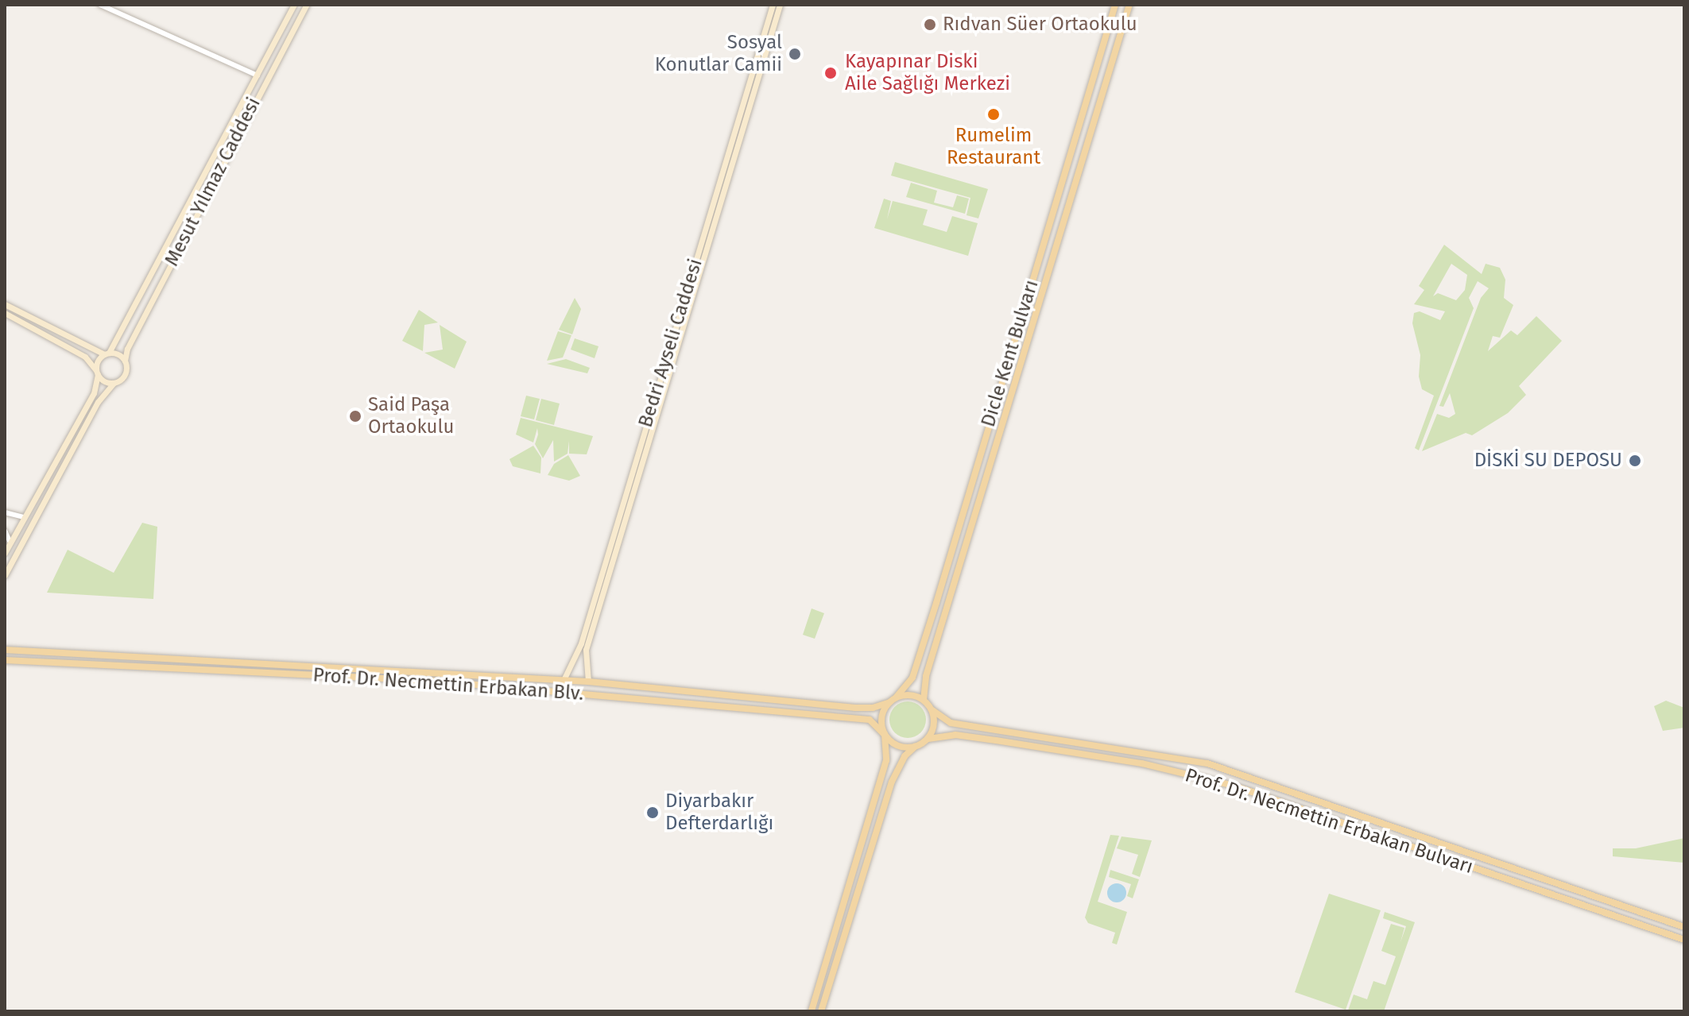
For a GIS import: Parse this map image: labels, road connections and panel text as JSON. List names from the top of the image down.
{
  "streets": {
    "main road": [
      "Mesut Yılmaz Caddesi",
      "Bedri Ayseli Caddesi",
      "Dicle Kent Bulvarı",
      "Prof. Dr. Necmettin Erbakan Blv.",
      "Prof. Dr. Necmettin Erbakan Bulvarı"
    ]
  },
  "crossings": [
    ["Bedri Ayseli Caddesi", "Prof. Dr. Necmettin Erbakan Blv."],
    ["Dicle Kent Bulvarı", "Prof. Dr. Necmettin Erbakan Blv."],
    ["Dicle Kent Bulvarı", "Prof. Dr. Necmettin Erbakan Bulvarı"],
    ["Prof. Dr. Necmettin Erbakan Blv.", "Prof. Dr. Necmettin Erbakan Bulvarı"]
  ],
  "places": [
    "Rıdvan Süer Ortaokulu",
    "Sosyal Konutlar Camii",
    "Kayapınar Diski Aile Sağlığı Merkezi",
    "Rumelim Restaurant",
    "Said Paşa Ortaokulu",
    "DİSKİ SU DEPOSU",
    "Diyarbakır Defterdarlığı"
  ]
}
